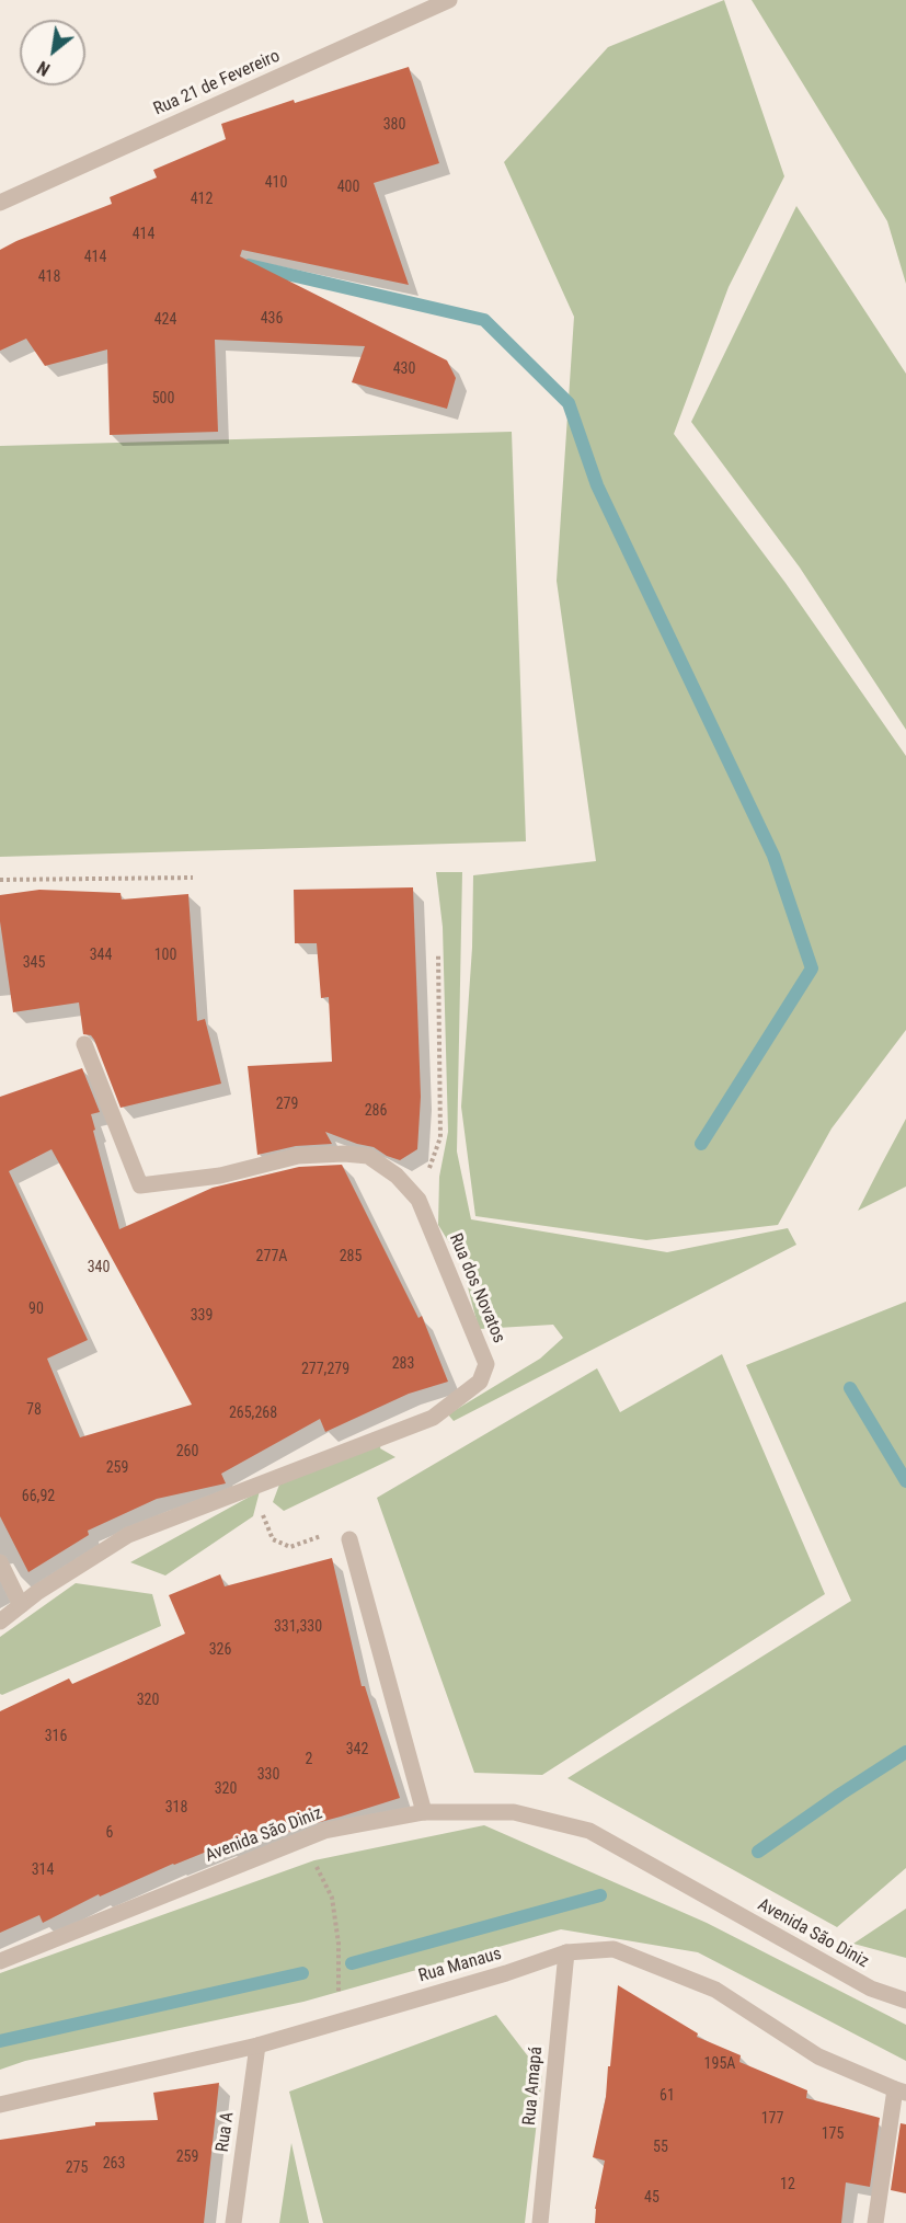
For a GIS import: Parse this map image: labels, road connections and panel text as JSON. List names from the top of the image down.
{
  "streets": {
    "street": [
      "Rua 21 de Fevereiro",
      "Rua dos Novatos",
      "Avenida São Diniz",
      "Rua Manaus",
      "Rua Amapá",
      "Rua A"
    ]
  },
  "crossings": [
    ["Rua Manaus", "Rua Amapá"],
    ["Rua Manaus", "Rua A"]
  ],
  "house_numbers": [
    "380",
    "410",
    "400",
    "412",
    "414",
    "414",
    "418",
    "436",
    "424",
    "430",
    "500",
    "344",
    "100",
    "345",
    "279",
    "286",
    "277A",
    "285",
    "340",
    "90",
    "339",
    "283",
    "277,279",
    "78",
    "265,268",
    "260",
    "259",
    "66,92",
    "331,330",
    "326",
    "320",
    "316",
    "342",
    "2",
    "330",
    "320",
    "318",
    "6",
    "314",
    "195A",
    "61",
    "177",
    "175",
    "55",
    "259",
    "263",
    "275",
    "12",
    "45"
  ],
  "north": "bottom left"
}
